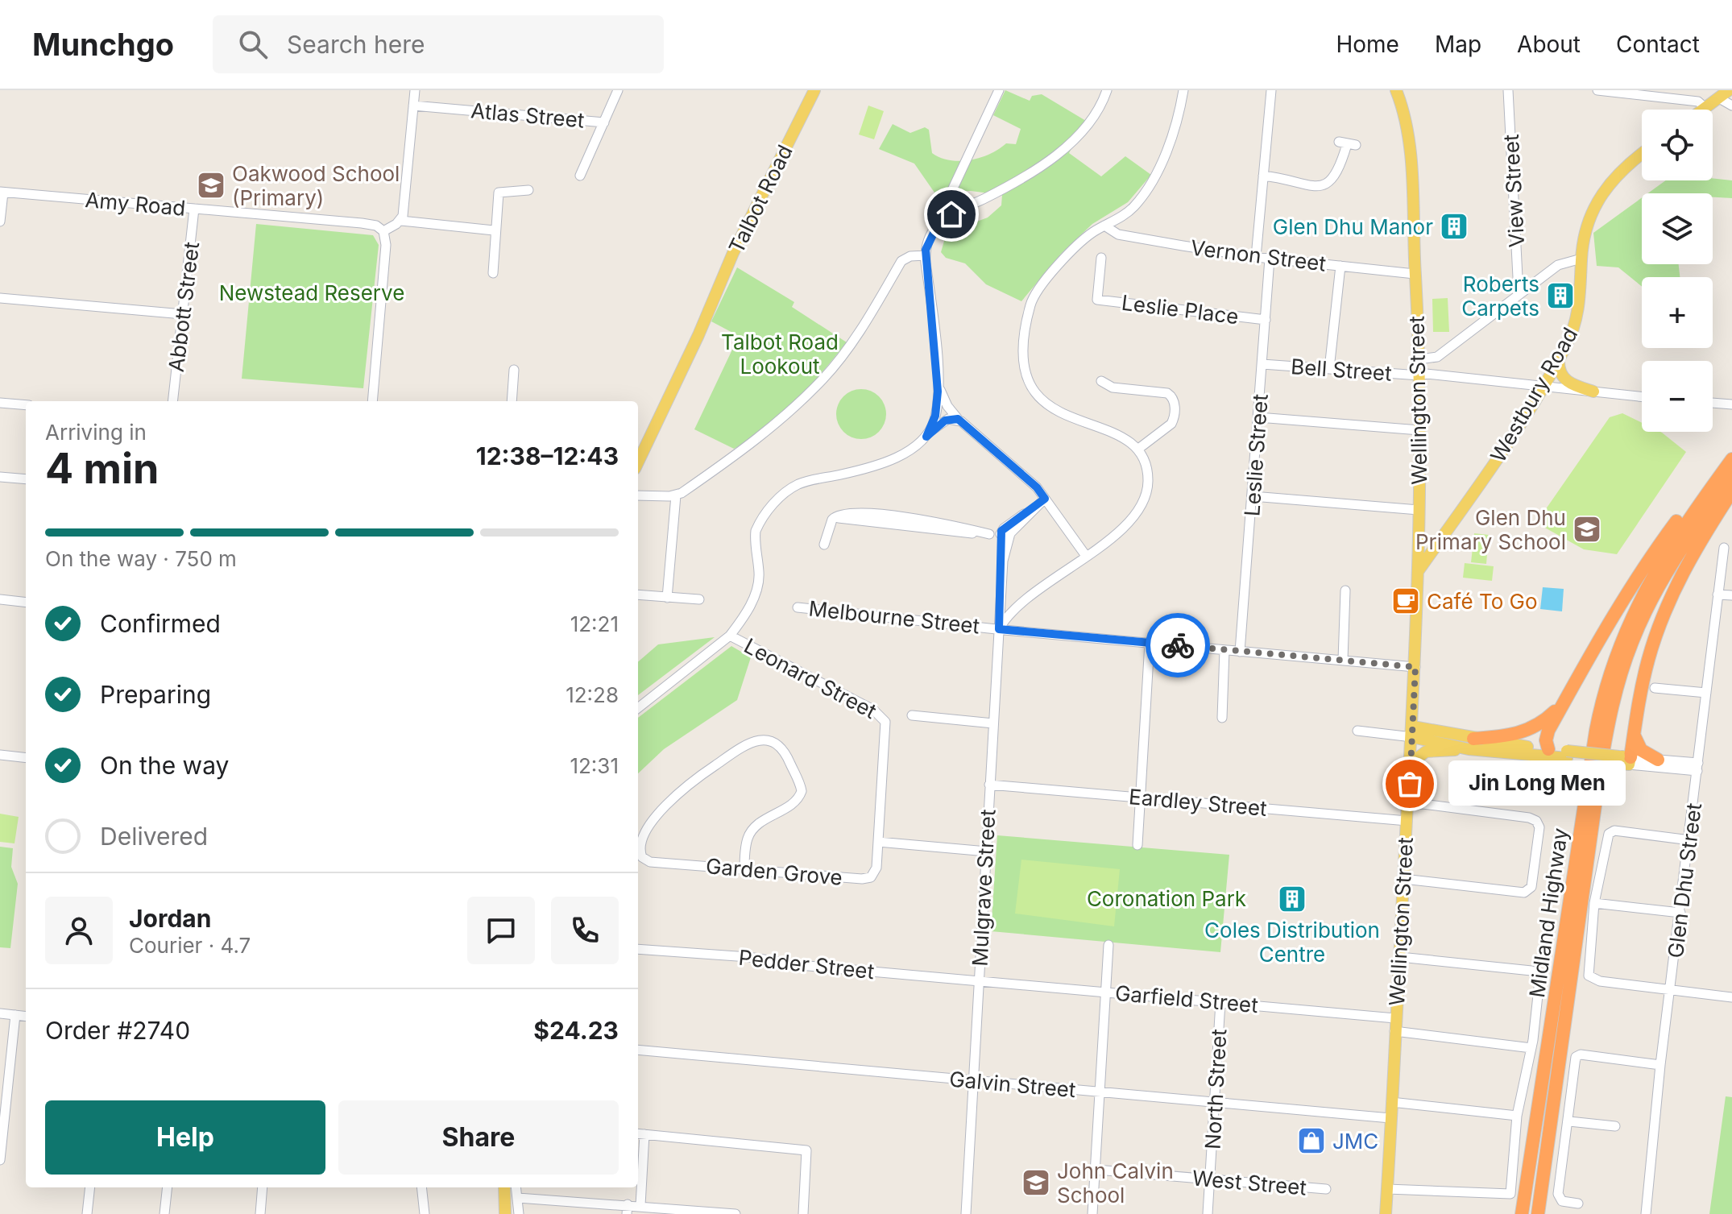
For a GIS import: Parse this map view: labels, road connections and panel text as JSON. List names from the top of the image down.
{
  "streets": {
    "highway": ["Midland Highway"],
    "main road": ["Talbot Road", "Westbury Road", "Wellington Street"],
    "street": [
      "Atlas Street",
      "View Street",
      "Amy Road",
      "Vernon Street",
      "Abbott Street",
      "Leslie Place",
      "Bell Street",
      "Leslie Street",
      "Melbourne Street",
      "Leonard Street",
      "Eardley Street",
      "Garden Grove",
      "Glen Dhu Street",
      "Mulgrave Street",
      "Pedder Street",
      "Garfield Street",
      "Galvin Street",
      "North Street",
      "West Street"
    ]
  },
  "crossings": [
    ["Amy Road", "Abbott Street"],
    ["Vernon Street", "Wellington Street"],
    ["Vernon Street", "Leslie Street"],
    ["Leslie Place", "Leslie Street"],
    ["Bell Street", "Westbury Road"],
    ["Bell Street", "Wellington Street"],
    ["Bell Street", "Leslie Street"],
    ["Westbury Road", "Wellington Street"],
    ["Wellington Street", "Melbourne Street"],
    ["Wellington Street", "Eardley Street"],
    ["Wellington Street", "Garfield Street"],
    ["Wellington Street", "Galvin Street"],
    ["Leslie Street", "Melbourne Street"],
    ["Melbourne Street", "Mulgrave Street"],
    ["Leonard Street", "Garden Grove"],
    ["Eardley Street", "Mulgrave Street"],
    ["Mulgrave Street", "Pedder Street"],
    ["Mulgrave Street", "Garfield Street"],
    ["Mulgrave Street", "Galvin Street"],
    ["Pedder Street", "Garfield Street"],
    ["Garfield Street", "North Street"],
    ["Galvin Street", "North Street"],
    ["North Street", "West Street"]
  ],
  "parks": ["Newstead Reserve", "Talbot Road Lookout", "Coronation Park"],
  "places": {
    "school or university": ["Oakwood School (Primary)", "Glen Dhu Primary School", "John Calvin School"],
    "building": ["Glen Dhu Manor", "Roberts Carpets", "Coles Distribution Centre"],
    "cafe": ["Café To Go"],
    "other": ["Jin Long Men"],
    "shop": ["JMC"]
  },
  "page": {
    "header": "Munchgo",
    "search": "Search here",
    "nav": [
      "Home",
      "Map",
      "About",
      "Contact"
    ],
    "map_buttons": ["+", "−"],
    "heading": ["4 min", "Arriving in", "12:38–12:43"],
    "panel": [
      "Jordan",
      "Courier · 4.7",
      "Order #2740",
      "$24.23"
    ],
    "bar": "On the way · 750 m",
    "list": [
      ["Confirmed", "12:21"],
      ["Preparing", "12:28"],
      ["On the way", "12:31"],
      "Delivered"
    ],
    "bubble": "Jin Long Men",
    "buttons": ["Help", "Share"]
  }
}
